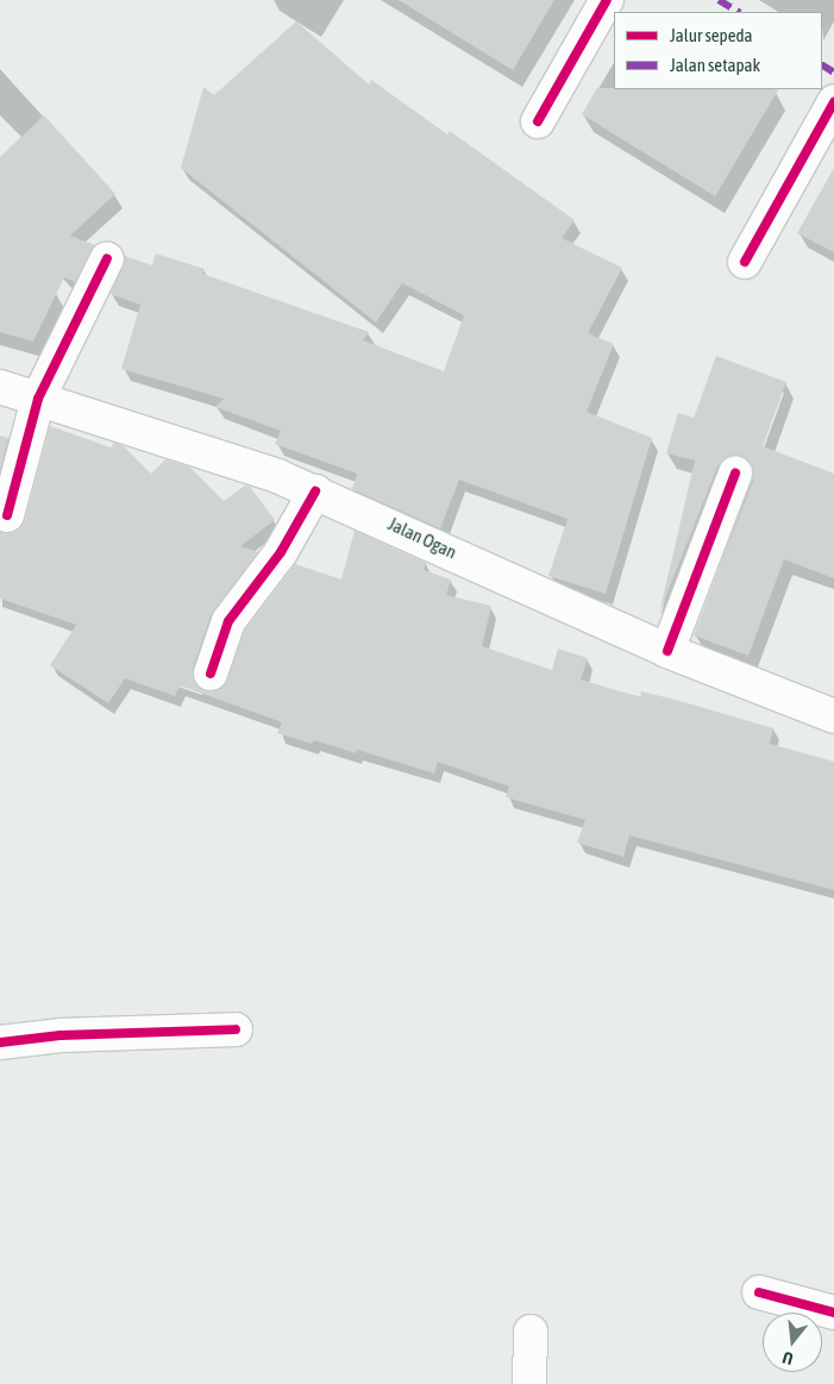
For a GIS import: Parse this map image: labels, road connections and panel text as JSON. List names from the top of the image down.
{
  "streets": {
    "street": ["Jalan Ogan"]
  },
  "legend": ["Jalur sepeda", "Jalan setapak"],
  "north": "bottom"
}
